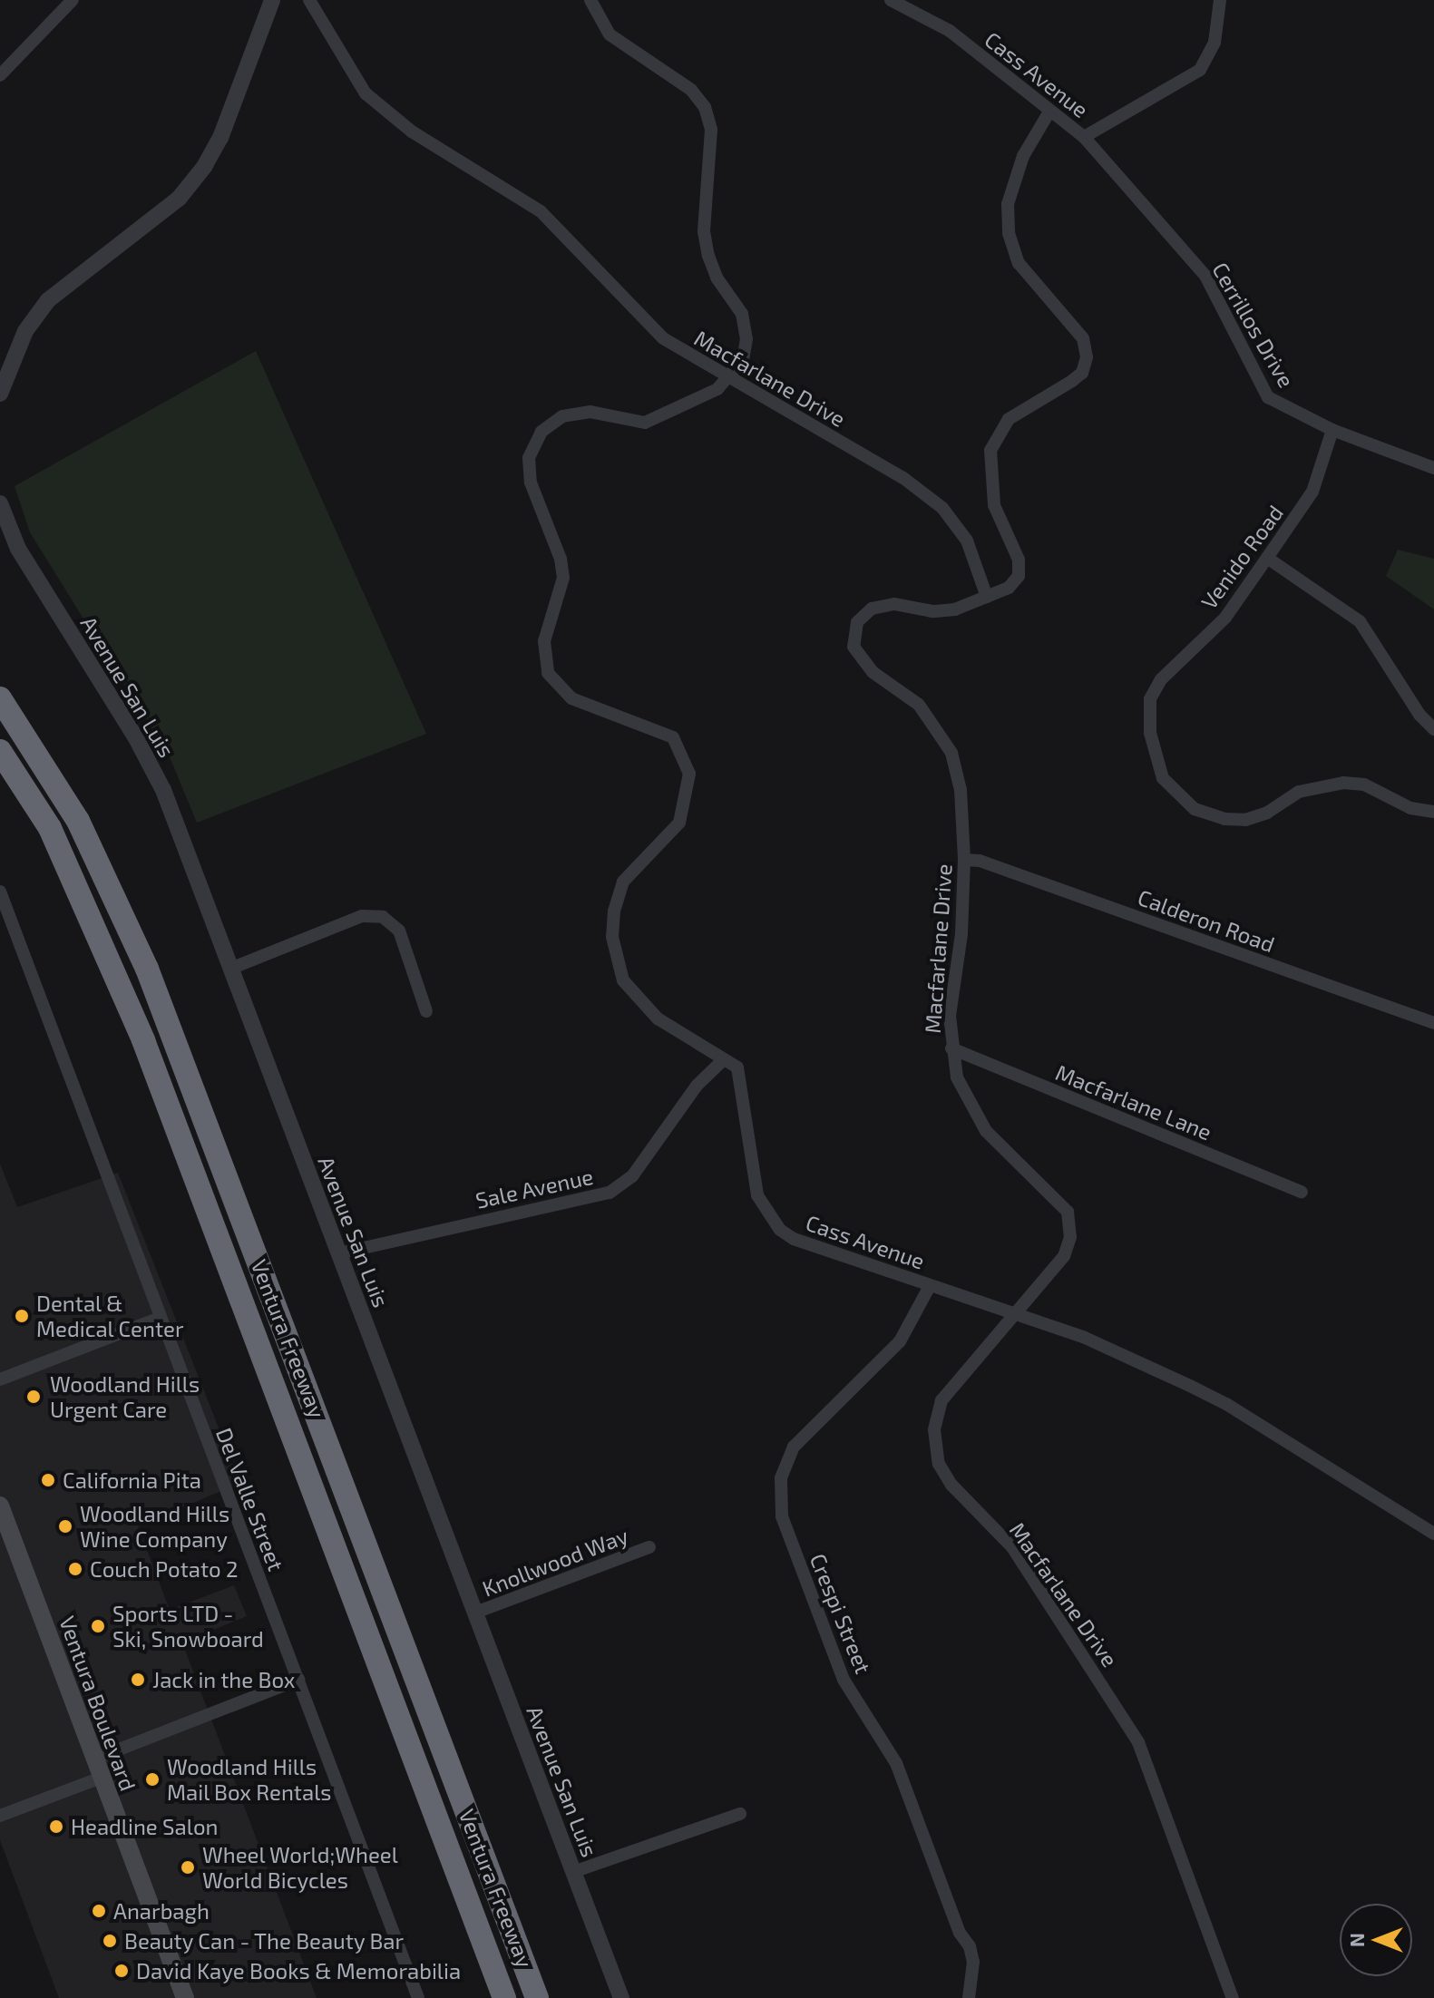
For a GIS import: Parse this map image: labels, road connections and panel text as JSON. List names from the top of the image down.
{
  "streets": {
    "highway": ["Ventura Freeway"],
    "main road": ["Ventura Boulevard"],
    "street": [
      "Cass Avenue",
      "Cerrillos Drive",
      "Macfarlane Drive",
      "Venido Road",
      "Avenue San Luis",
      "Calderon Road",
      "Macfarlane Lane",
      "Sale Avenue",
      "Del Valle Street",
      "Knollwood Way",
      "Crespi Street"
    ]
  },
  "crossings": [
    ["Cass Avenue", "Cerrillos Drive"],
    ["Cass Avenue", "Macfarlane Drive"],
    ["Cass Avenue", "Sale Avenue"],
    ["Cass Avenue", "Crespi Street"],
    ["Cerrillos Drive", "Venido Road"],
    ["Macfarlane Drive", "Calderon Road"],
    ["Macfarlane Drive", "Macfarlane Lane"],
    ["Avenue San Luis", "Sale Avenue"],
    ["Avenue San Luis", "Knollwood Way"]
  ],
  "places": [
    "Dental & Medical Center",
    "Woodland Hills Urgent Care",
    "California Pita",
    "Woodland Hills Wine Company",
    "Couch Potato 2",
    "Sports LTD - Ski, Snowboard",
    "Jack in the Box",
    "Woodland Hills Mail Box Rentals",
    "Headline Salon",
    "Wheel World;Wheel World Bicycles",
    "Anarbagh",
    "Beauty Can - The Beauty Bar",
    "David Kaye Books & Memorabilia"
  ],
  "north": "left"
}
